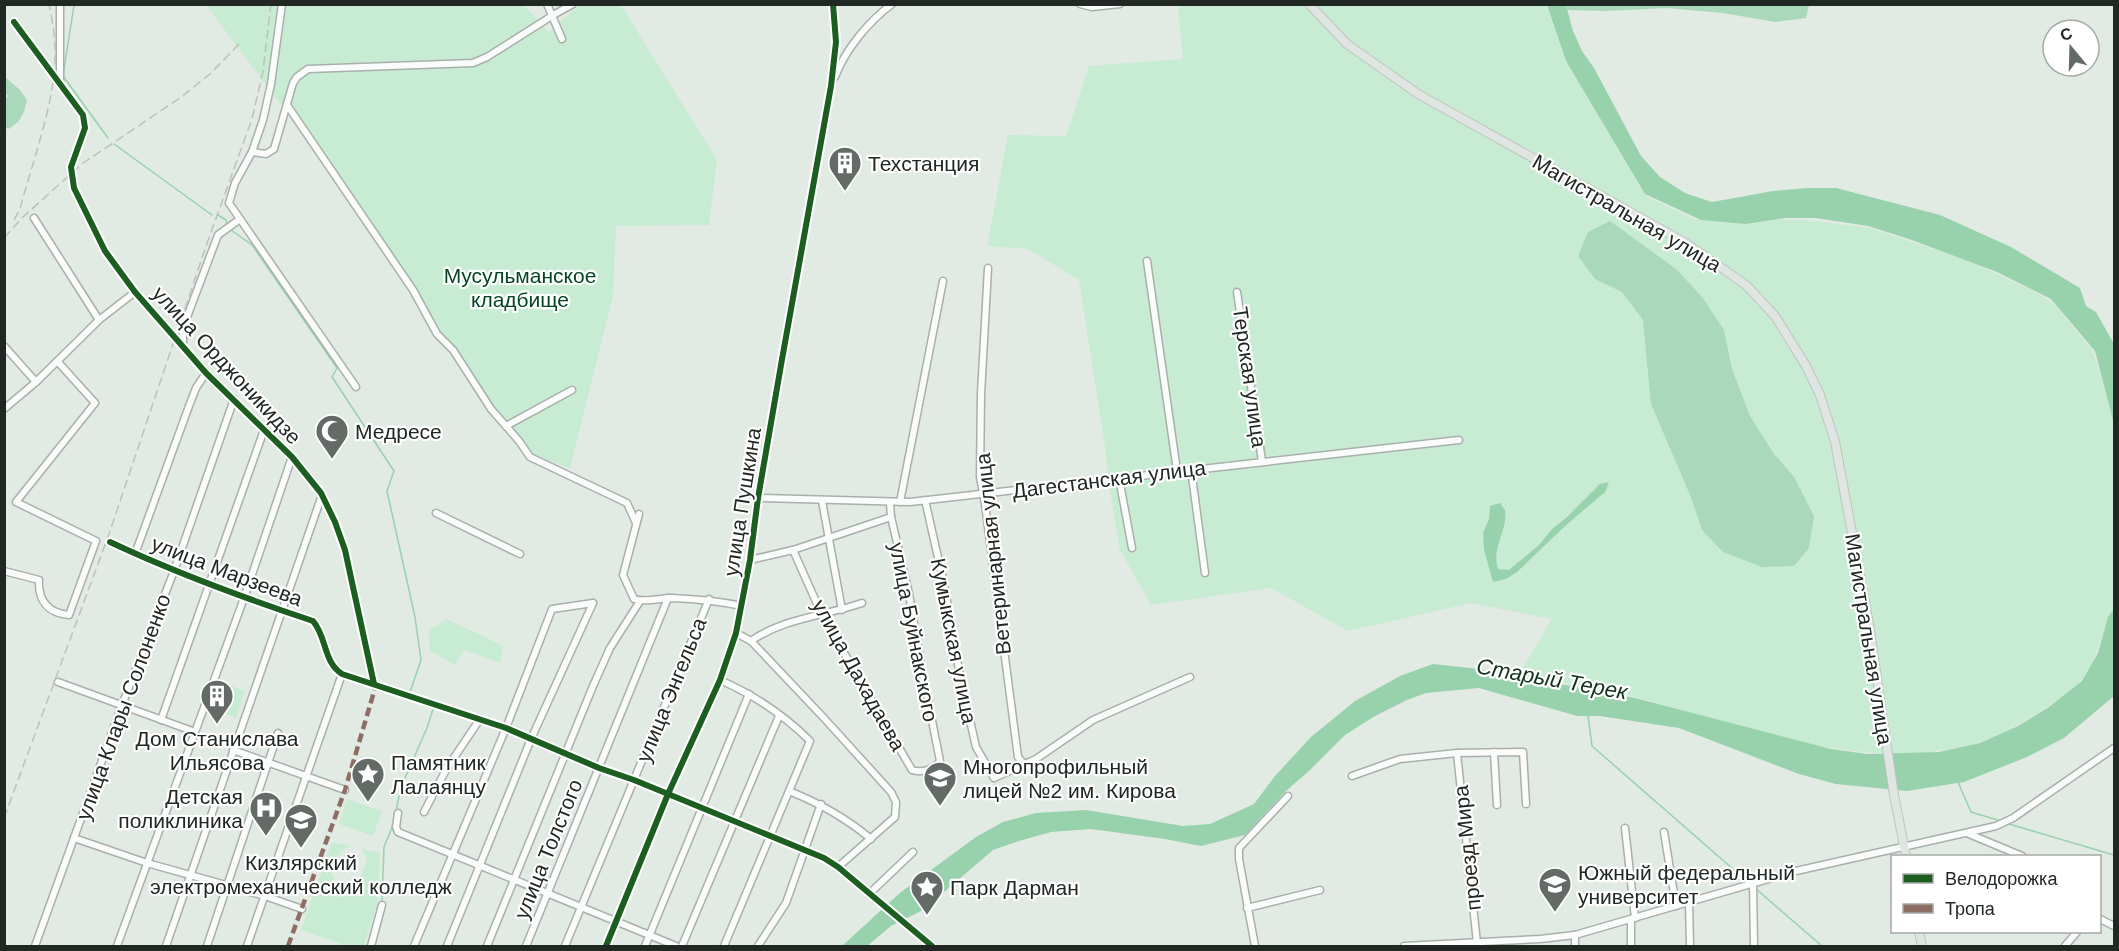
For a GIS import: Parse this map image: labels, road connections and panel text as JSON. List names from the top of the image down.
{
  "streets": {
    "main road": ["Магистральная улица"],
    "street": [
      "улица Орджоникидзе",
      "Терская улица",
      "Дагестанская улица",
      "улица Пушкина",
      "Ветеринарная улица",
      "улица Марзеева",
      "улица Буйнакского",
      "Кумыкская улица",
      "улица Дахадаева",
      "улица Энгельса",
      "улица Клары Солоненко",
      "проезд Мира",
      "улица Толстого"
    ]
  },
  "crossings": [
    ["улица Орджоникидзе", "улица Клары Солоненко"],
    ["Терская улица", "Дагестанская улица"],
    ["Дагестанская улица", "улица Пушкина"],
    ["Дагестанская улица", "Ветеринарная улица"],
    ["Дагестанская улица", "улица Буйнакского"],
    ["Дагестанская улица", "Кумыкская улица"],
    ["улица Пушкина", "улица Энгельса"],
    ["улица Пушкина", "улица Толстого"],
    ["Ветеринарная улица", "Кумыкская улица"],
    ["улица Марзеева", "улица Клары Солоненко"],
    ["улица Буйнакского", "улица Дахадаева"]
  ],
  "water": ["Старый Терек"],
  "parks": ["Мусульманское кладбище"],
  "places": {
    "building": ["Техстанция", "Дом Станислава Ильясова"],
    "mosque": ["Медресе"],
    "place": ["Памятник Лалаянцу", "Парк Дарман"],
    "school or university": ["Многопрофильный лицей №2 им. Кирова", "Кизлярский электромеханический колледж", "Южный федеральный университет"],
    "hospital": ["Детская поликлиника"]
  },
  "legend": ["Велодорожка", "Тропа"],
  "north": "top"
}
